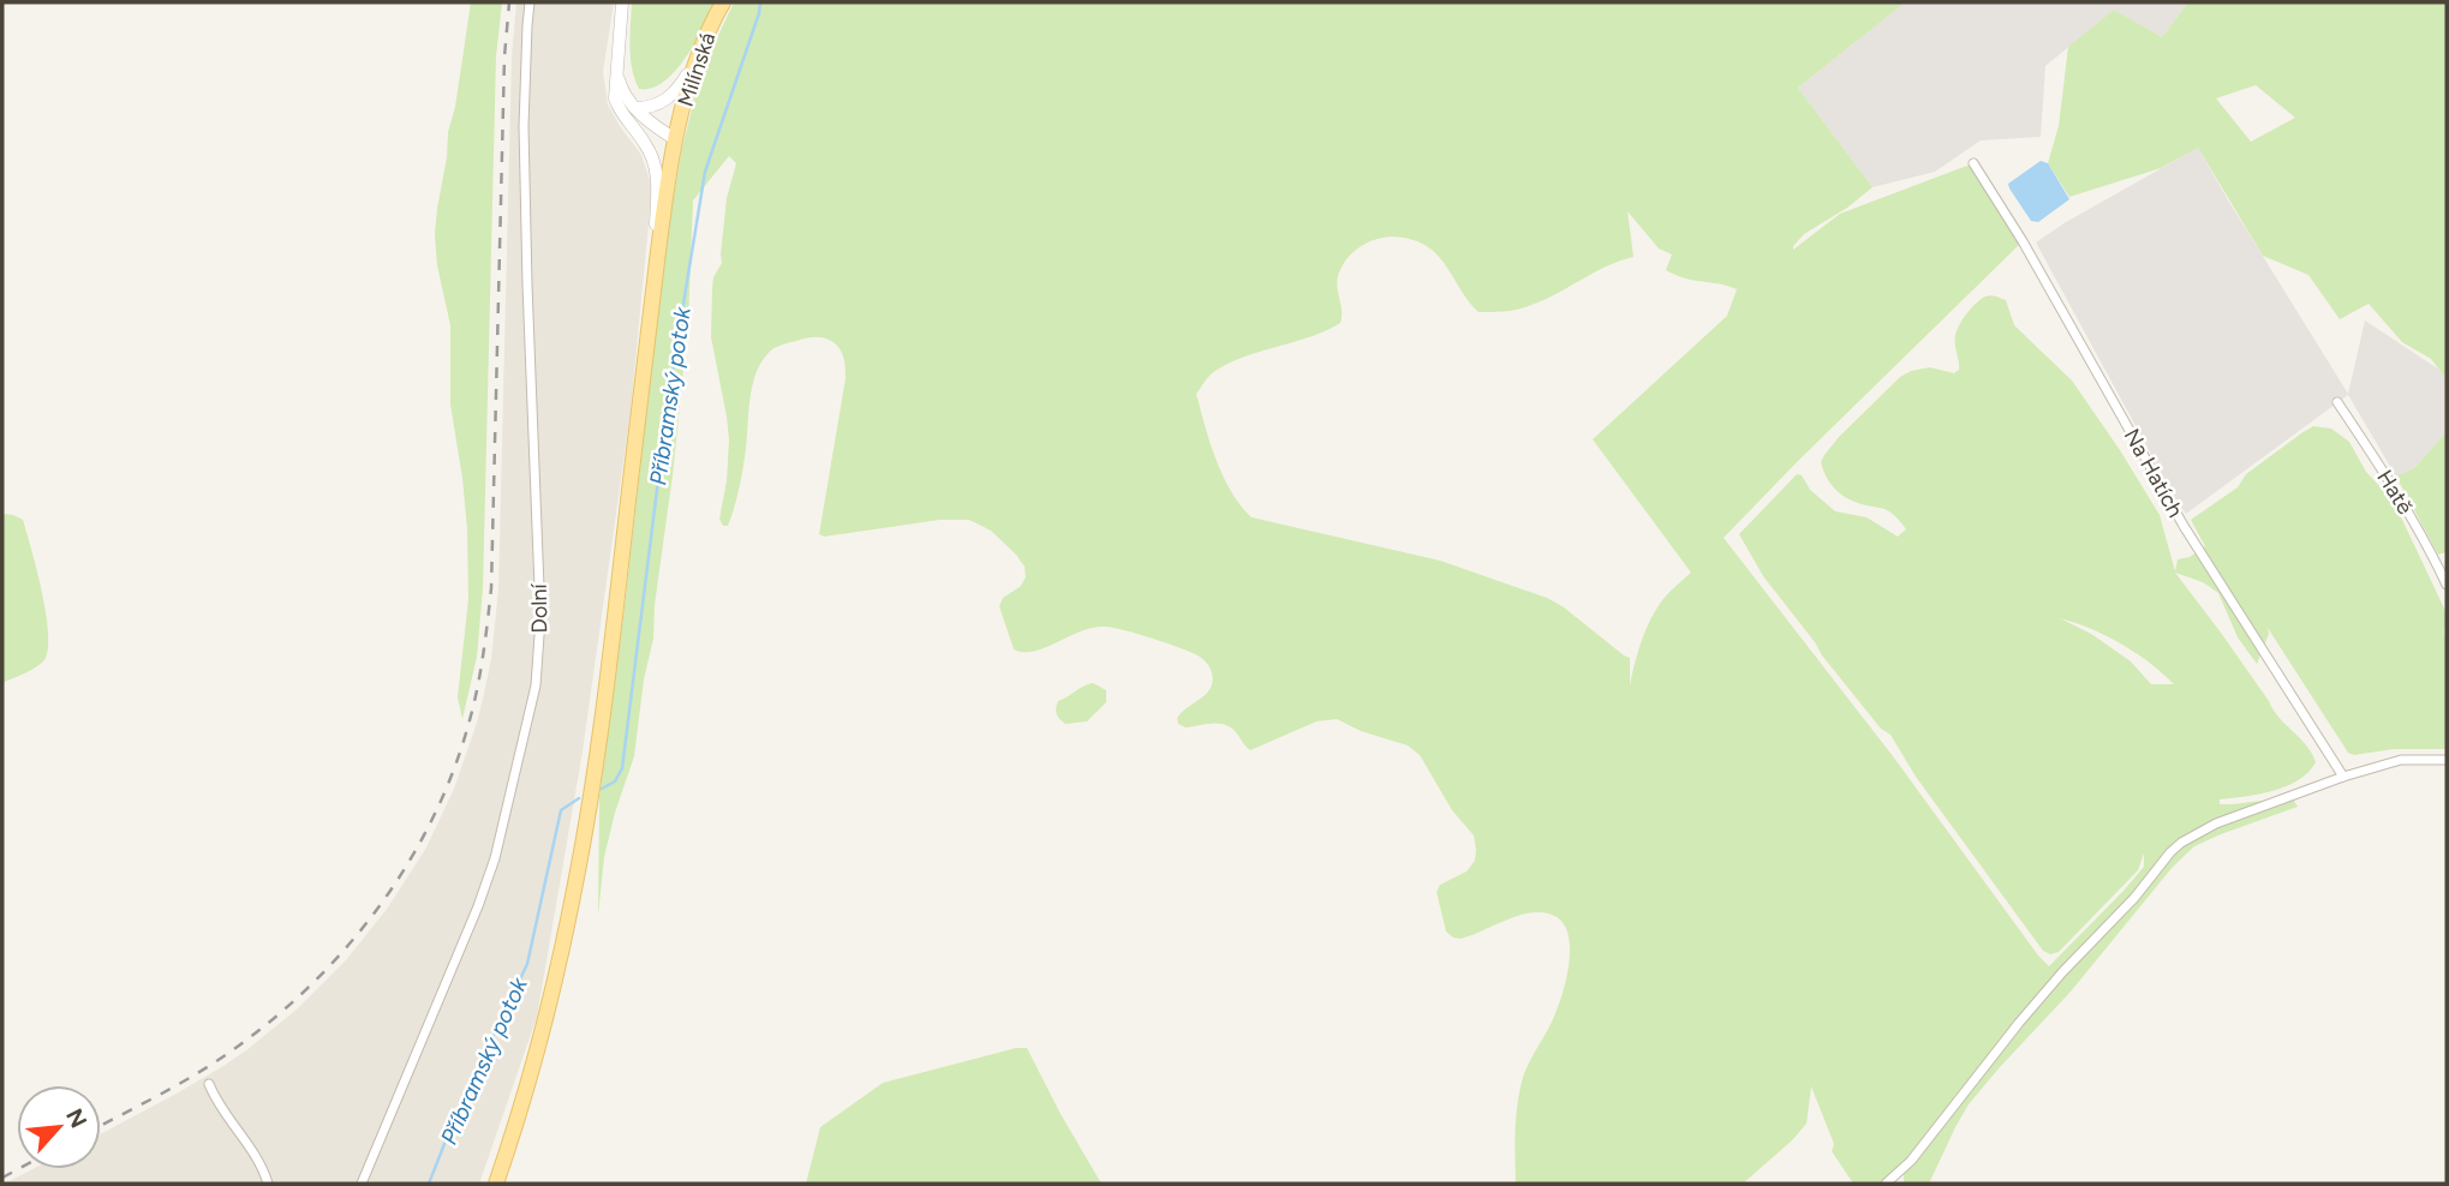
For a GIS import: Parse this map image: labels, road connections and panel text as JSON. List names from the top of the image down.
{
  "streets": {
    "main road": ["Milínská"],
    "street": ["Na Hatích", "Hatě", "Dolní"]
  },
  "water": ["Příbramský potok"],
  "north": "top right"
}
